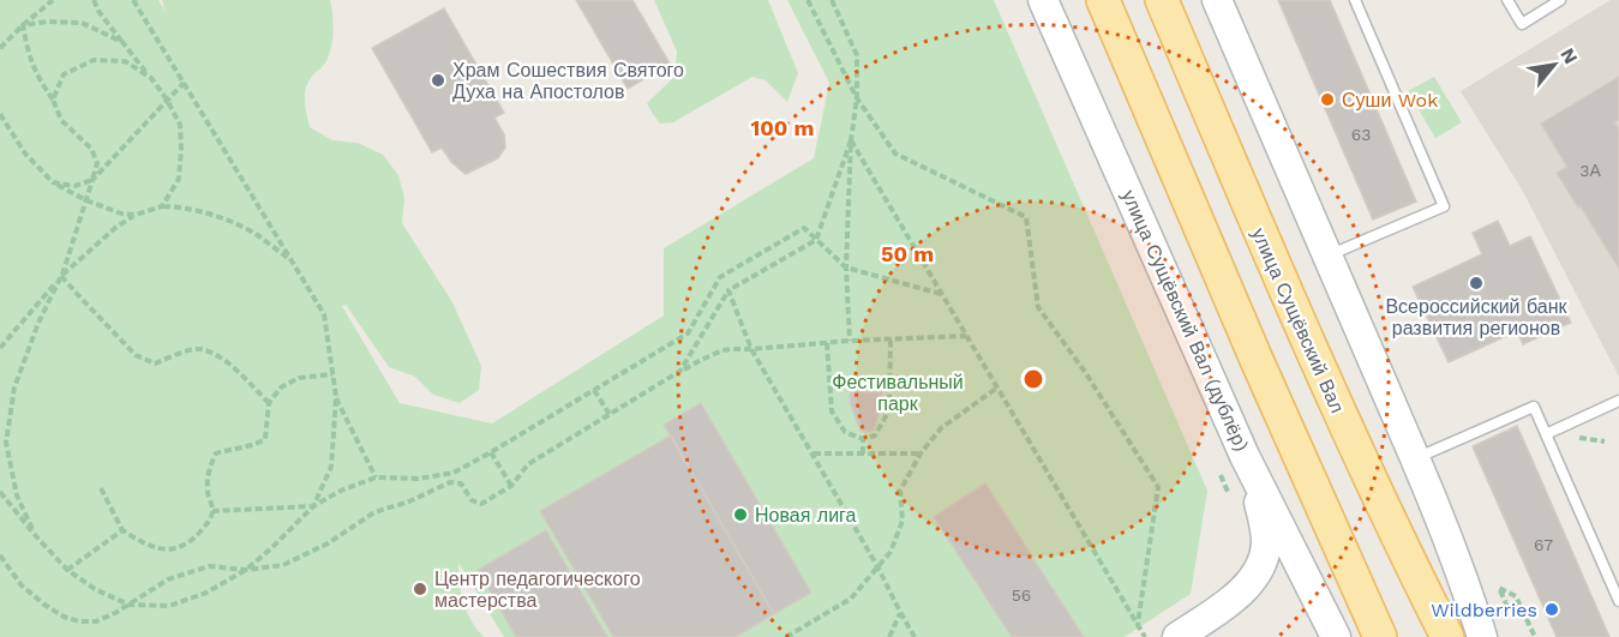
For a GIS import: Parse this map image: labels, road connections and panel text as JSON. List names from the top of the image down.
{
  "streets": {
    "main road": ["улица Сущёвский Вал (дублёр)", "улица Сущёвский Вал"]
  },
  "parks": ["Фестивальный парк"],
  "places": [
    "Храм Сошествия Святого Духа на Апостолов",
    "Суши Wok",
    "Всероссийский банк развития регионов",
    "Новая лига",
    "Центр педагогического мастерства",
    "Wildberries"
  ],
  "house_numbers": [
    "63",
    "3А",
    "67",
    "56"
  ],
  "north": "top right",
  "rings": ["100 m", "50 m"]
}
